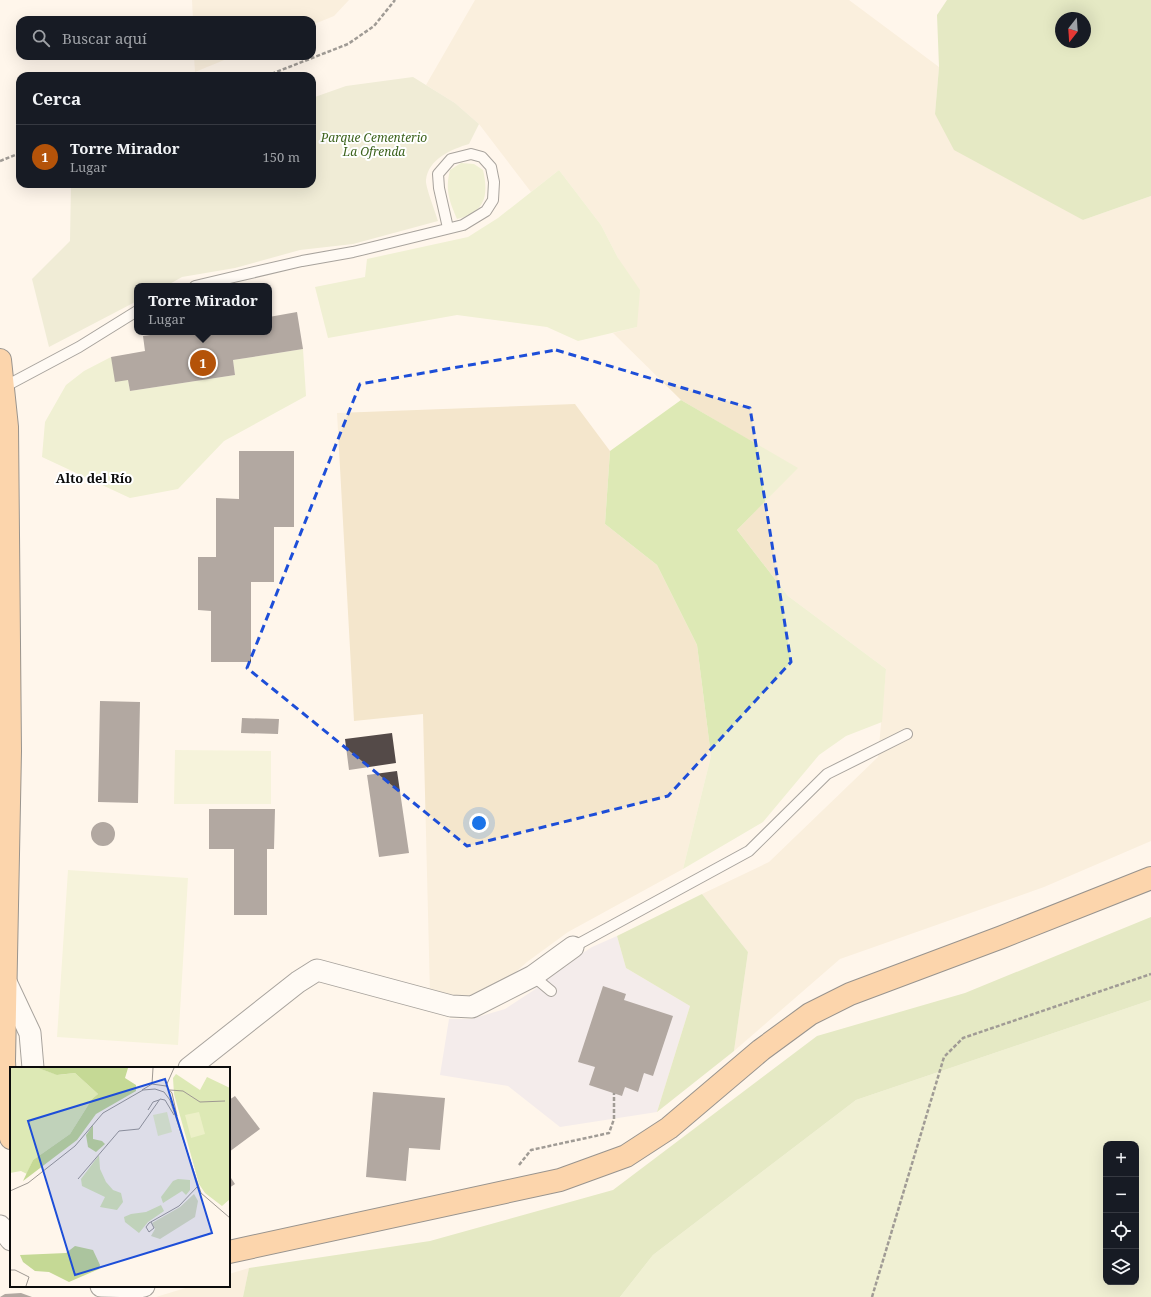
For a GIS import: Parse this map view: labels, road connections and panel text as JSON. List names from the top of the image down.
{
  "districts": ["Alto del Río"],
  "parks": ["Parque Cementerio La Ofrenda"],
  "north": "bottom",
  "page": {
    "search": "Buscar aquí",
    "heading": "Cerca",
    "list": [
      {
        "mark": "1",
        "name": "Torre Mirador",
        "note": "Lugar",
        "value": "150 m"
      }
    ],
    "popup": ["Torre Mirador", "Lugar"],
    "pins": "1",
    "map_buttons": ["+", "−"]
  }
}
